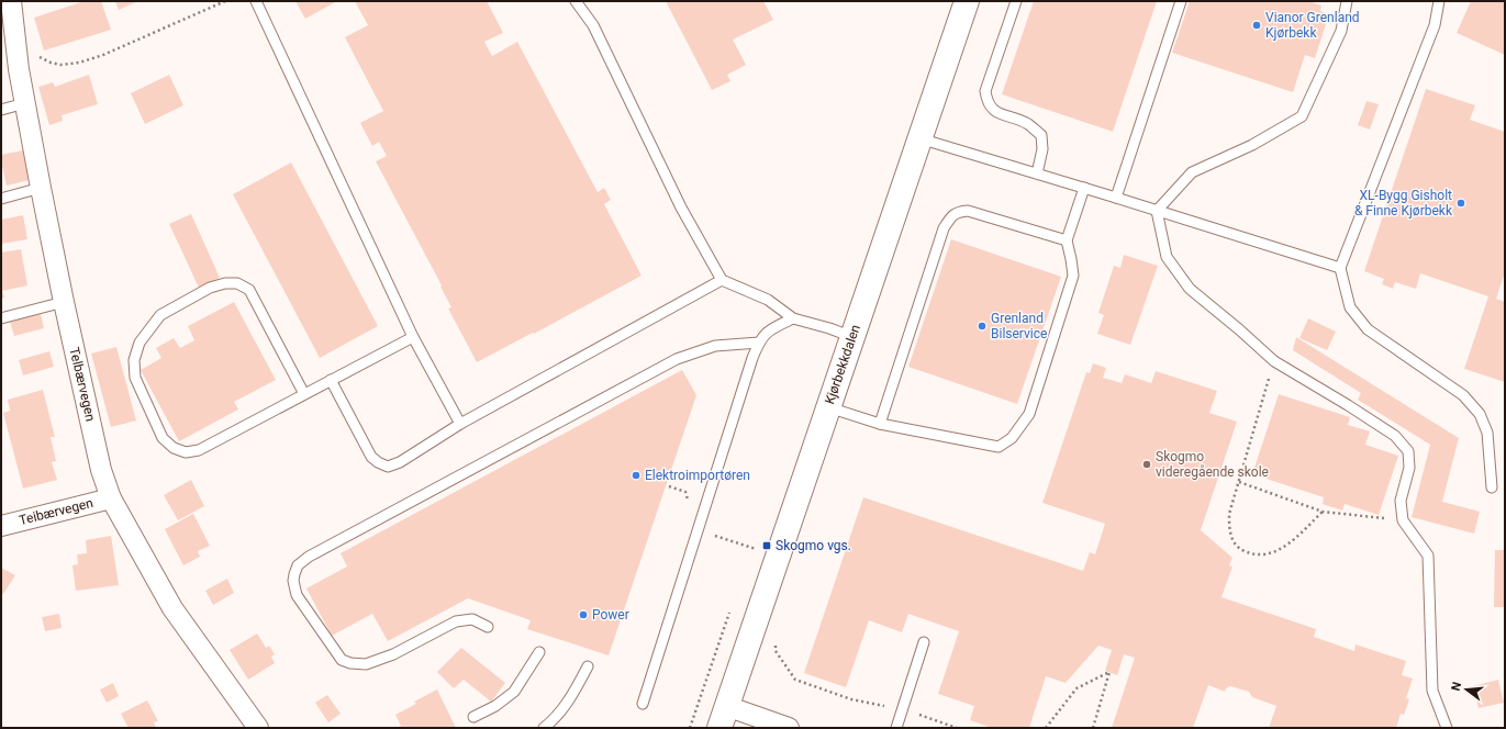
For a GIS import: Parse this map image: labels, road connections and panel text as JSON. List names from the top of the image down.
{
  "streets": {
    "street": ["Kjørbekkdalen", "Telbærvegen", "Teibærvegen"]
  },
  "crossings": [
    ["Telbærvegen", "Teibærvegen"]
  ],
  "places": {
    "other": [
      "Vianor Grenland Kjørbekk",
      "XL-Bygg Gisholt & Finne Kjørbekk",
      "Grenland Bilservice",
      "Skogmo videregående skole",
      "Elektroimportøren",
      "Power"
    ],
    "transit": ["Skogmo vgs."]
  },
  "north": "left"
}
